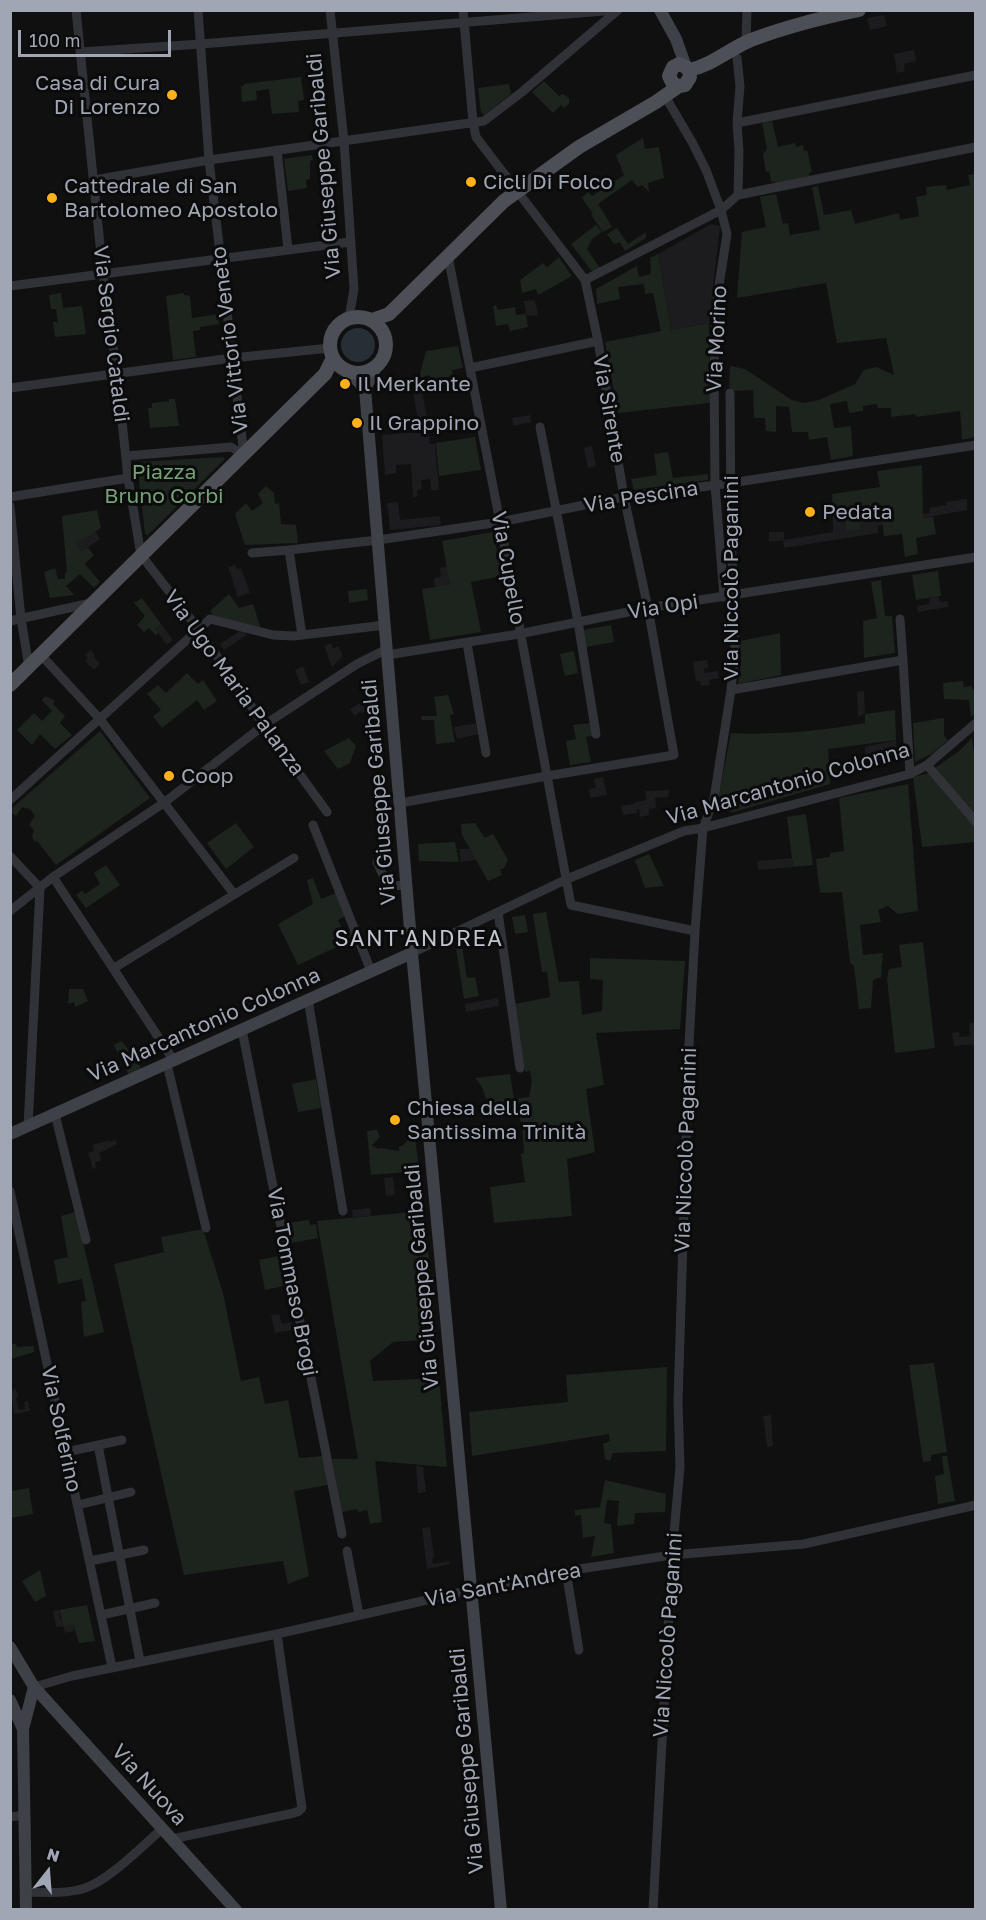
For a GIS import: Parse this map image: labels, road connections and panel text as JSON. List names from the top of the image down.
{
  "streets": {
    "street": [
      "Via Giuseppe Garibaldi",
      "Via Sergio Cataldi",
      "Via Morino",
      "Via Vittorio Veneto",
      "Via Sirente",
      "Via Pescina",
      "Via Cupello",
      "Via Niccolò Paganini",
      "Via Opi",
      "Via Ugo Maria Palanza",
      "Via Marcantonio Colonna",
      "Via Tommaso Brogi",
      "Via Solferino",
      "Via Sant'Andrea",
      "Via Nuova"
    ]
  },
  "crossings": [
    ["Via Giuseppe Garibaldi", "Via Pescina"],
    ["Via Giuseppe Garibaldi", "Via Opi"],
    ["Via Giuseppe Garibaldi", "Via Marcantonio Colonna"],
    ["Via Giuseppe Garibaldi", "Via Sant'Andrea"],
    ["Via Morino", "Via Pescina"],
    ["Via Morino", "Via Opi"],
    ["Via Sirente", "Via Pescina"],
    ["Via Sirente", "Via Cupello"],
    ["Via Sirente", "Via Opi"],
    ["Via Pescina", "Via Cupello"],
    ["Via Pescina", "Via Niccolò Paganini"],
    ["Via Cupello", "Via Niccolò Paganini"],
    ["Via Cupello", "Via Opi"],
    ["Via Cupello", "Via Marcantonio Colonna"],
    ["Via Niccolò Paganini", "Via Opi"],
    ["Via Niccolò Paganini", "Via Marcantonio Colonna"],
    ["Via Niccolò Paganini", "Via Sant'Andrea"],
    ["Via Opi", "Via Ugo Maria Palanza"],
    ["Via Marcantonio Colonna", "Via Tommaso Brogi"],
    ["Via Solferino", "Via Sant'Andrea"],
    ["Via Sant'Andrea", "Via Nuova"]
  ],
  "districts": ["SANT'ANDREA"],
  "parks": ["Piazza Bruno Corbi"],
  "places": [
    "Casa di Cura Di Lorenzo",
    "Cicli Di Folco",
    "Cattedrale di San Bartolomeo Apostolo",
    "Il Merkante",
    "Il Grappino",
    "Pedata",
    "Coop",
    "Chiesa della Santissima Trinità"
  ],
  "scale_bar": "100 m",
  "north": "top"
}
